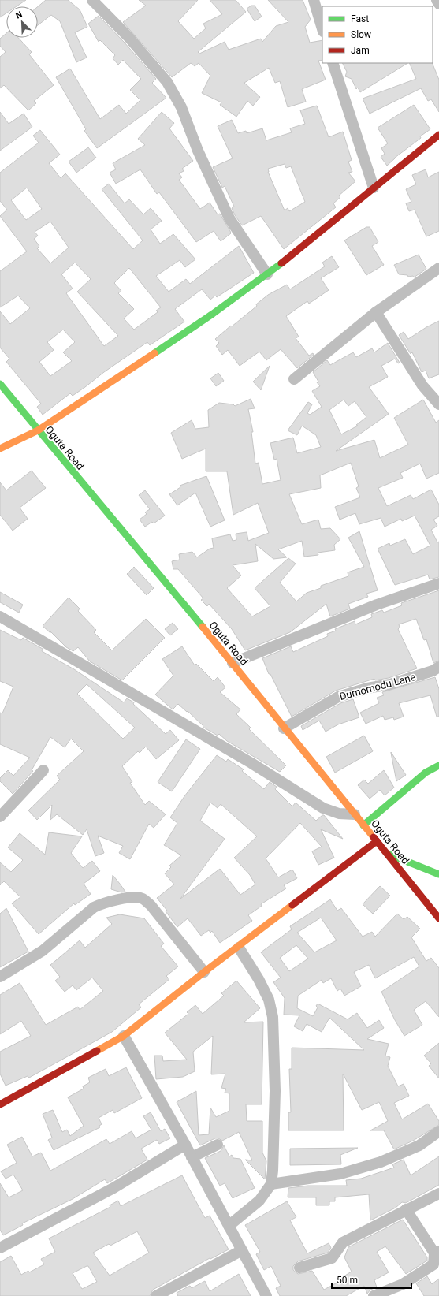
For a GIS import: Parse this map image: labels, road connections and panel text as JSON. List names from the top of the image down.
{
  "streets": {
    "street": ["Oguta Road", "Dumomodu Lane"]
  },
  "crossings": [
    ["Oguta Road", "Dumomodu Lane"]
  ],
  "legend": ["Fast", "Slow", "Jam"],
  "scale_bar": "50 m",
  "north": "top left"
}
